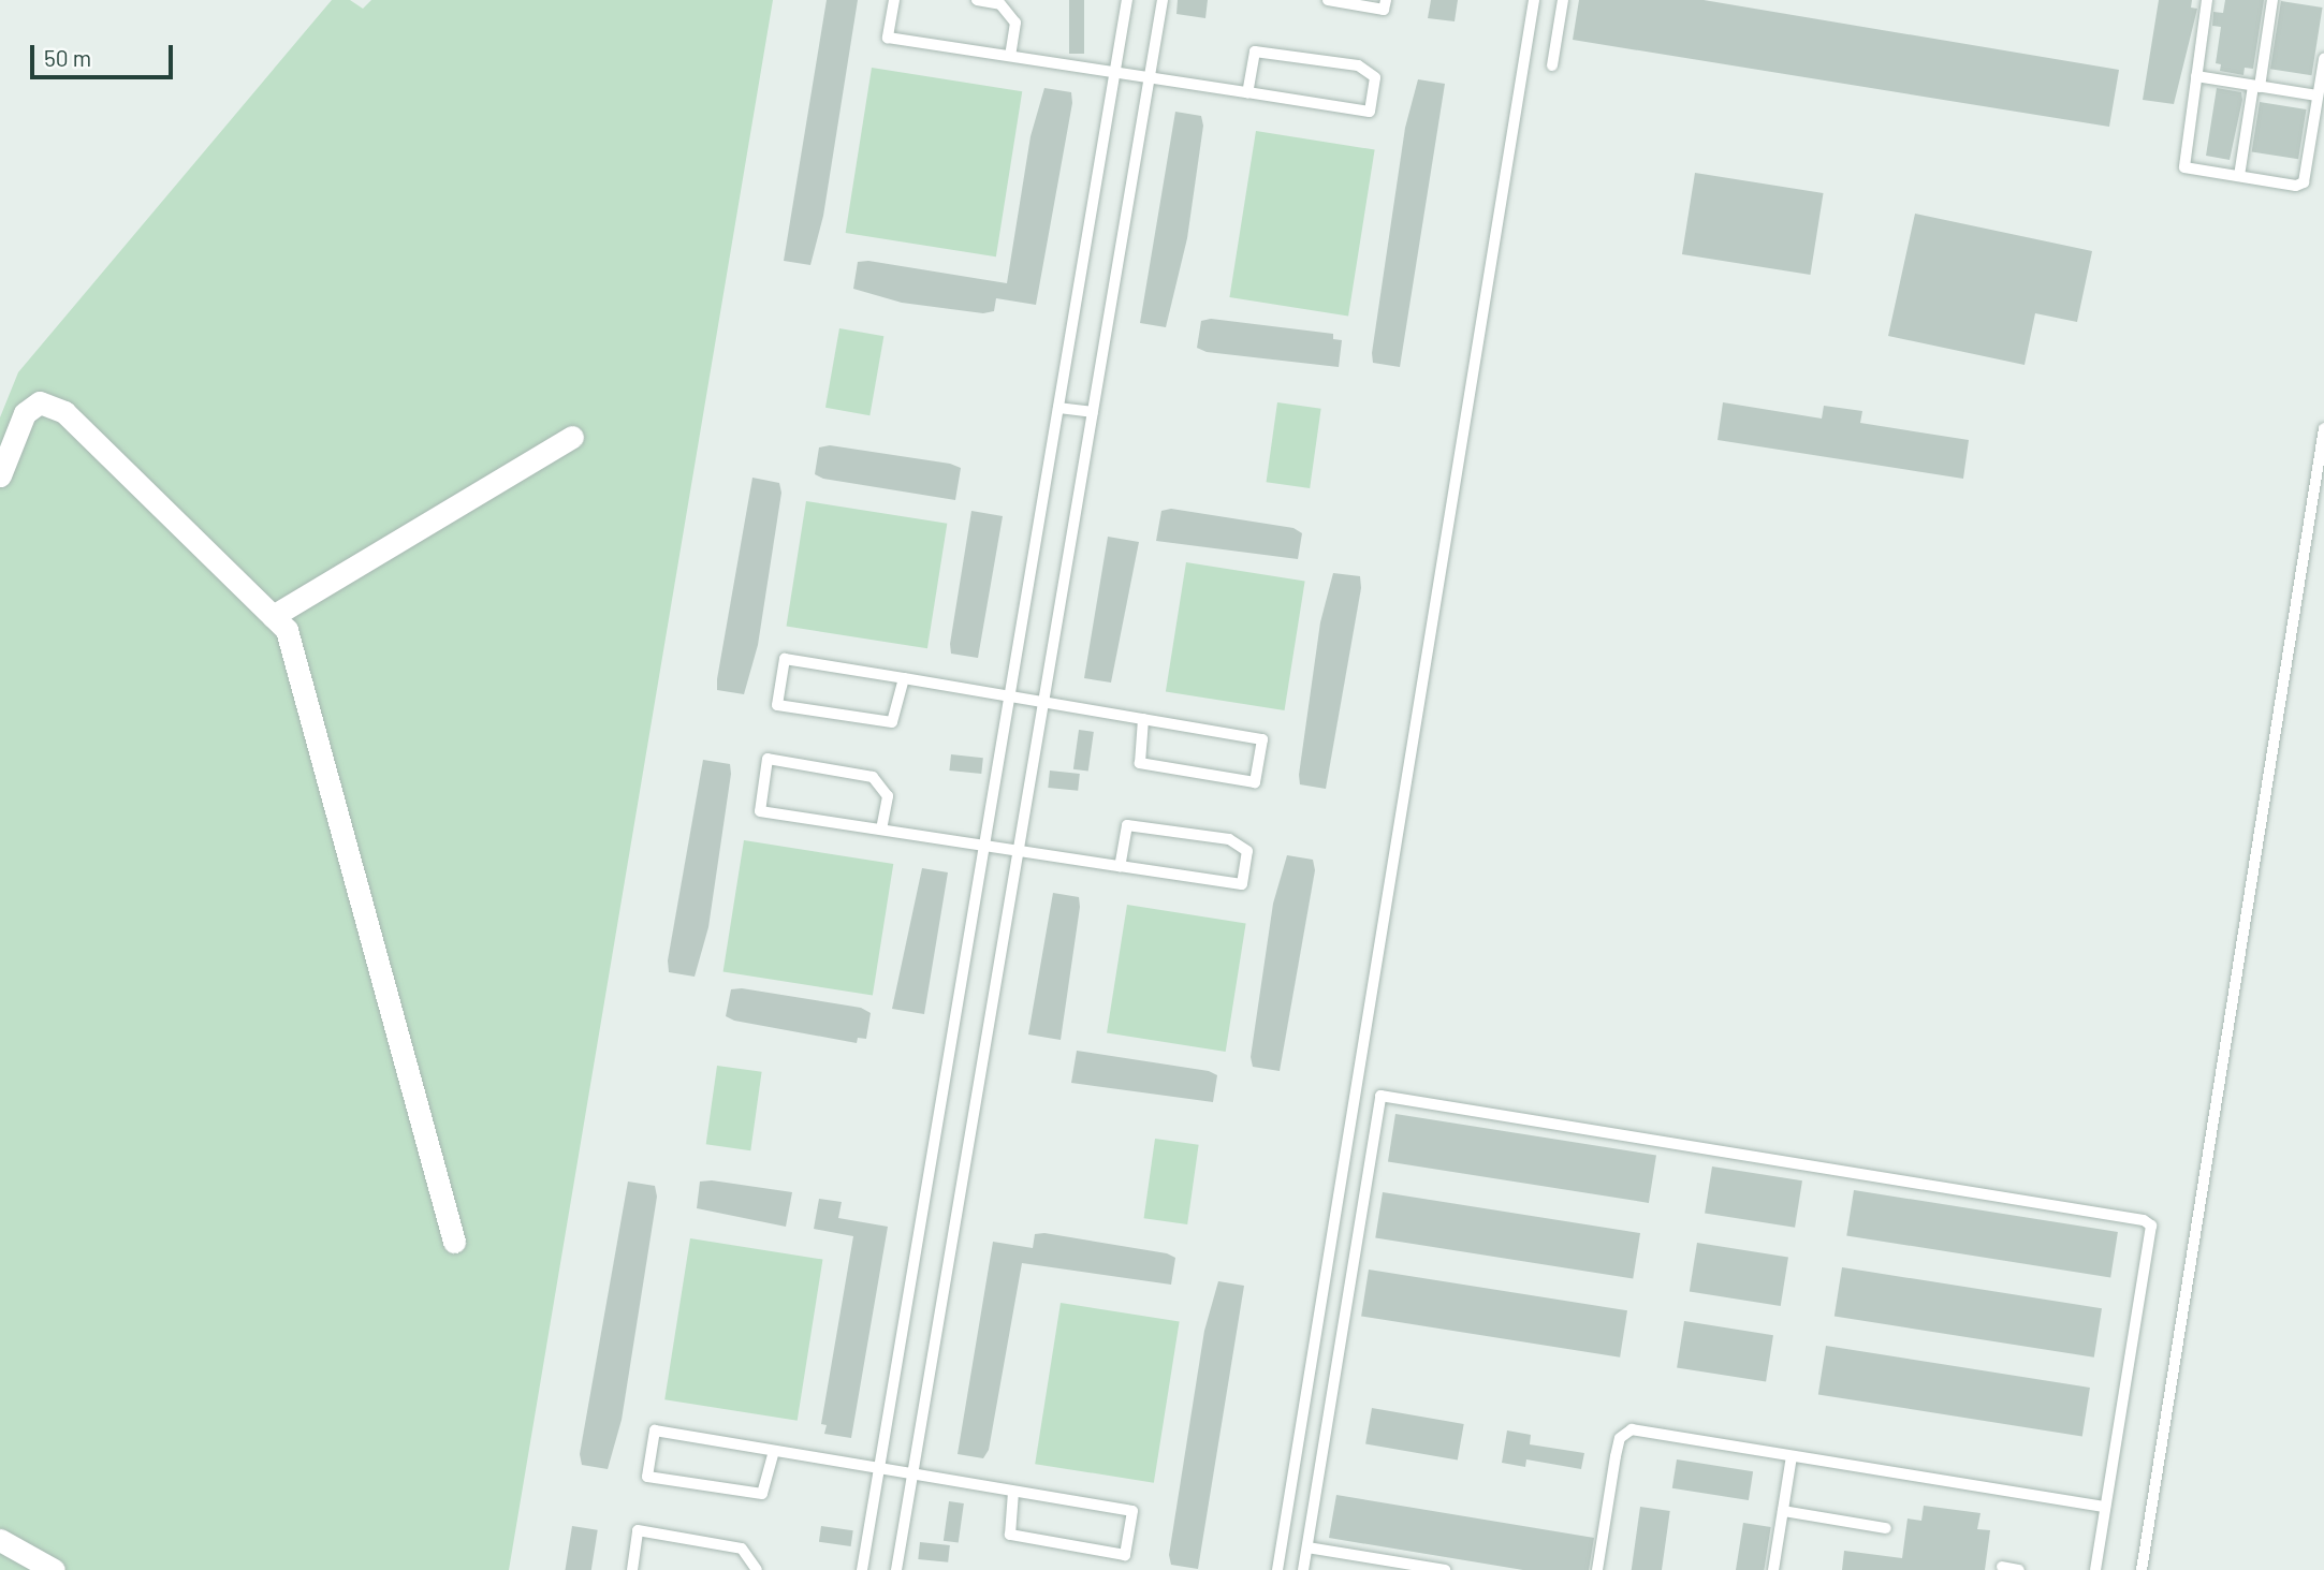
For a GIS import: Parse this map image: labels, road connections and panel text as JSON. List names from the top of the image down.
{
  "scale_bar": "50 m"
}
